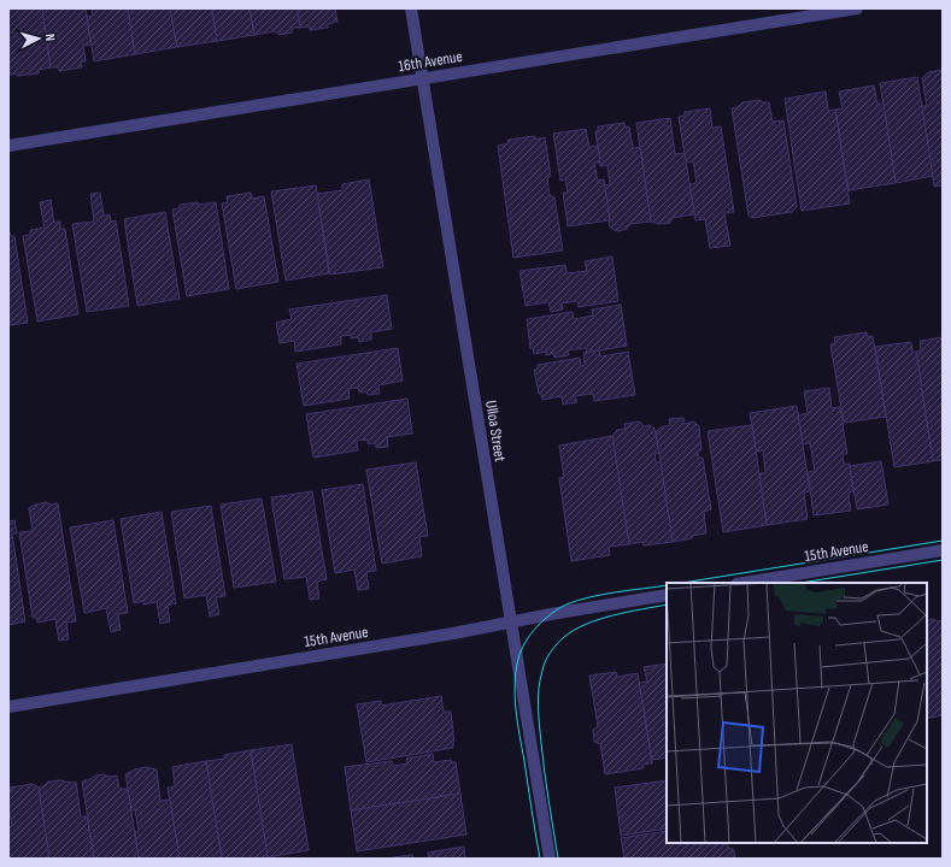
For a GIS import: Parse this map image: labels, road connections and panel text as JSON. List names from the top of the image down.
{
  "streets": {
    "street": ["16th Avenue", "Ulloa Street", "15th Avenue"]
  },
  "crossings": [
    ["16th Avenue", "Ulloa Street"],
    ["Ulloa Street", "15th Avenue"]
  ],
  "north": "right"
}
